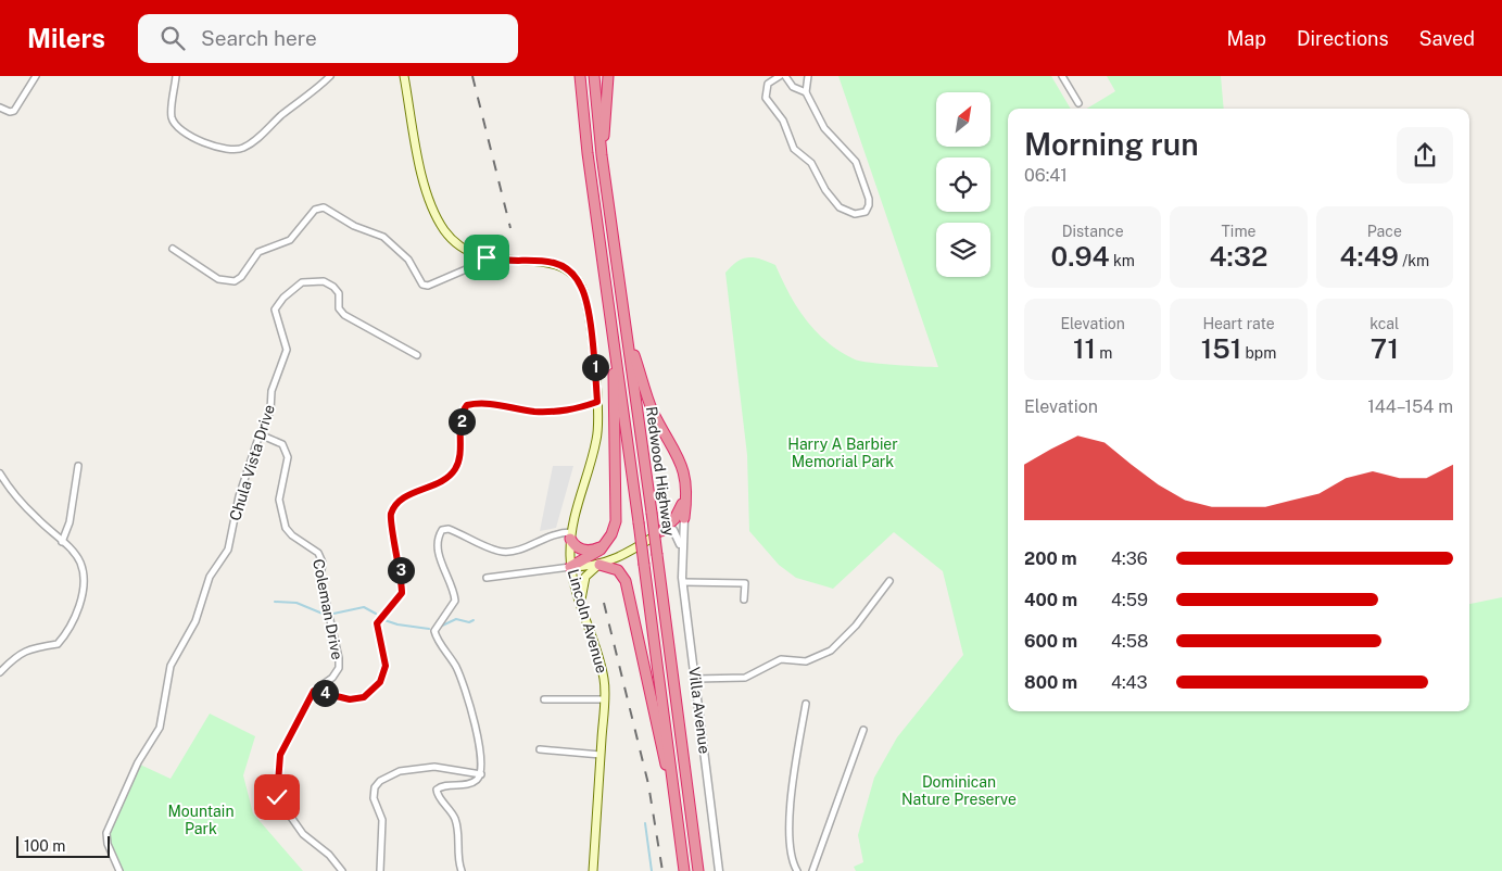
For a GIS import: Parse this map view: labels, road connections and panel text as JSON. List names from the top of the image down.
{
  "streets": {
    "highway": ["Redwood Highway"],
    "main road": ["Lincoln Avenue"],
    "street": ["Chula Vista Drive", "Coleman Drive", "Villa Avenue"]
  },
  "crossings": [
    ["Chula Vista Drive", "Coleman Drive"]
  ],
  "parks": ["Harry A Barbier Memorial Park", "Dominican Nature Preserve", "Mountain Park"],
  "scale_bar": "100 m",
  "north": "top right",
  "page": {
    "header": "Milers",
    "search": "Search here",
    "nav": ["Map", "Directions", "Saved"],
    "heading": ["Morning run", "06:41"],
    "stats": [
      ["Distance", "0.94 km"],
      ["Time", "4:32"],
      ["Pace", "4:49 /km"],
      ["Elevation", "11 m"],
      ["Heart rate", "151 bpm"],
      ["kcal", "71"]
    ],
    "pins": [
      "1",
      "2",
      "3",
      "4"
    ],
    "chart": ["Elevation", "144–154 m"],
    "list": [
      {
        "name": "200 m",
        "note": "4:36"
      },
      {
        "name": "400 m",
        "note": "4:59"
      },
      {
        "name": "600 m",
        "note": "4:58"
      },
      {
        "name": "800 m",
        "note": "4:43"
      }
    ],
    "scale": "100 m"
  }
}
